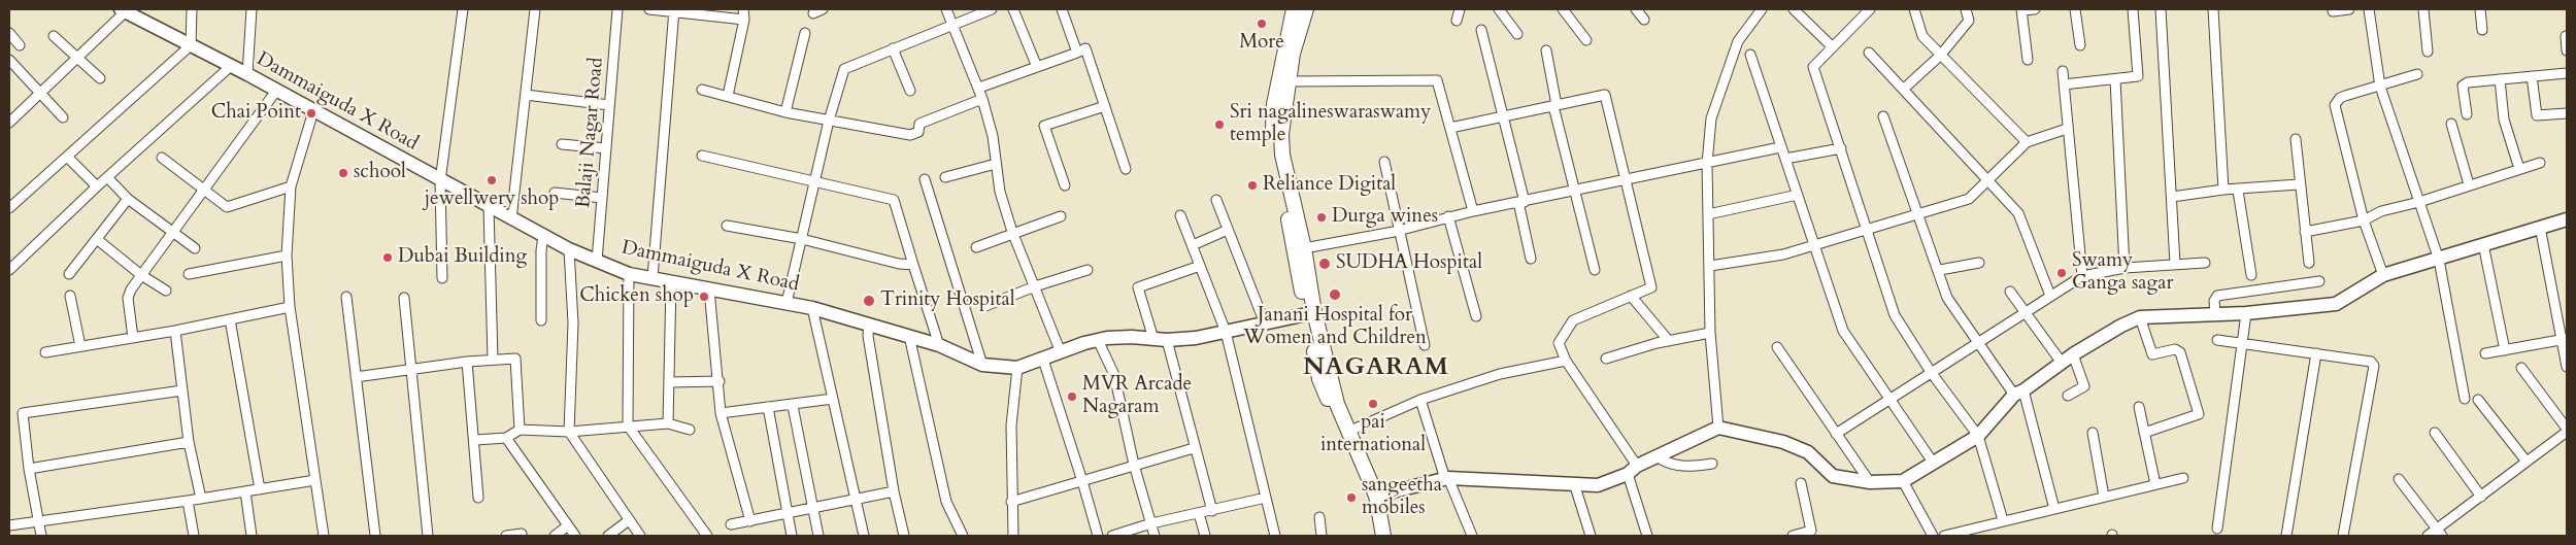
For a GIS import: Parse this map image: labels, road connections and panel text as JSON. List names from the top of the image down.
{
  "streets": {
    "street": ["Dammaiguda X Road", "Balaji Nagar Road"]
  },
  "crossings": [
    ["Dammaiguda X Road", "Balaji Nagar Road"]
  ],
  "districts": ["NAGARAM"],
  "places": [
    "More",
    "Chai Point",
    "Sri nagalineswaraswamy temple",
    "school",
    "jewellwery shop",
    "Reliance Digital",
    "Durga wines",
    "Dubai Building",
    "SUDHA Hospital",
    "Swamy Ganga sagar",
    "Janani Hospital for Women and Children",
    "Chicken shop",
    "Trinity Hospital",
    "MVR Arcade Nagaram",
    "pai international",
    "sangeetha mobiles"
  ]
}
